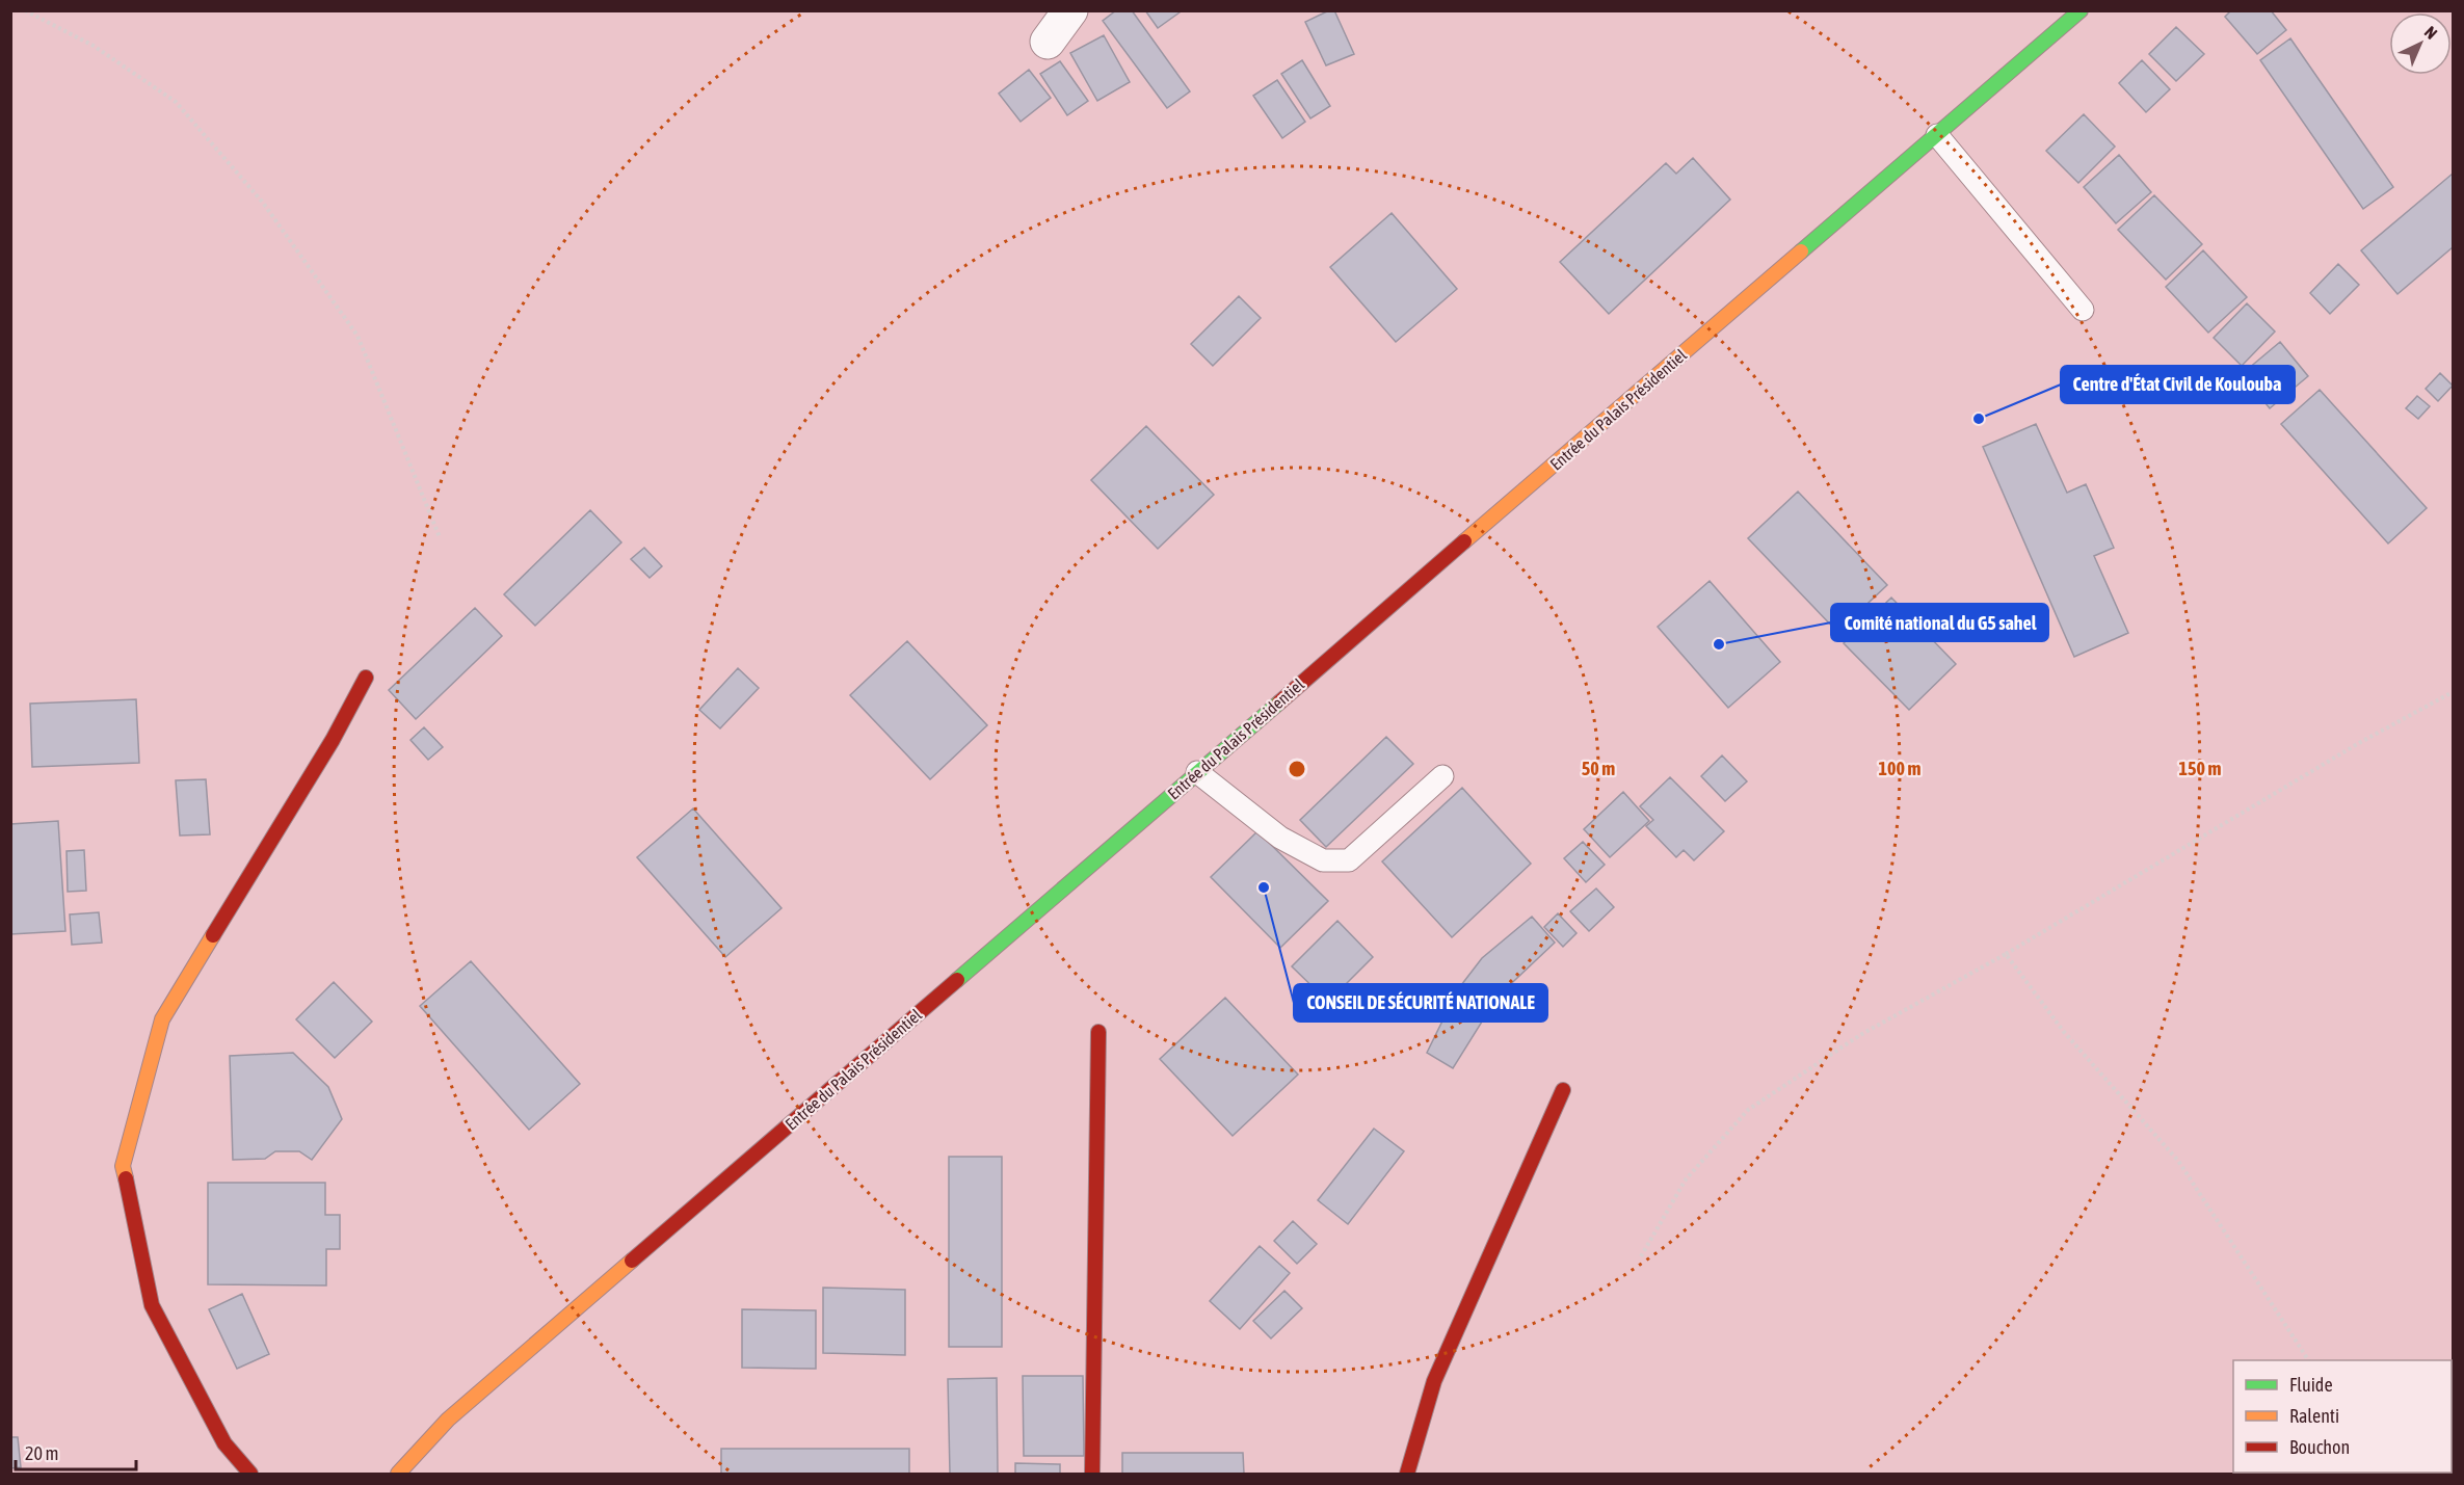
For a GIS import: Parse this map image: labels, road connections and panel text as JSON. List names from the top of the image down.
{
  "streets": {
    "street": ["Entrée du Palais Présidentiel"]
  },
  "places": ["Centre d'État Civil de Koulouba", "Comité national du G5 sahel", "CONSEIL DE SÉCURITÉ NATIONALE"],
  "legend": ["Fluide", "Ralenti", "Bouchon"],
  "scale_bar": "20 m",
  "north": "top right",
  "rings": ["50 m", "100 m", "150 m"]
}
